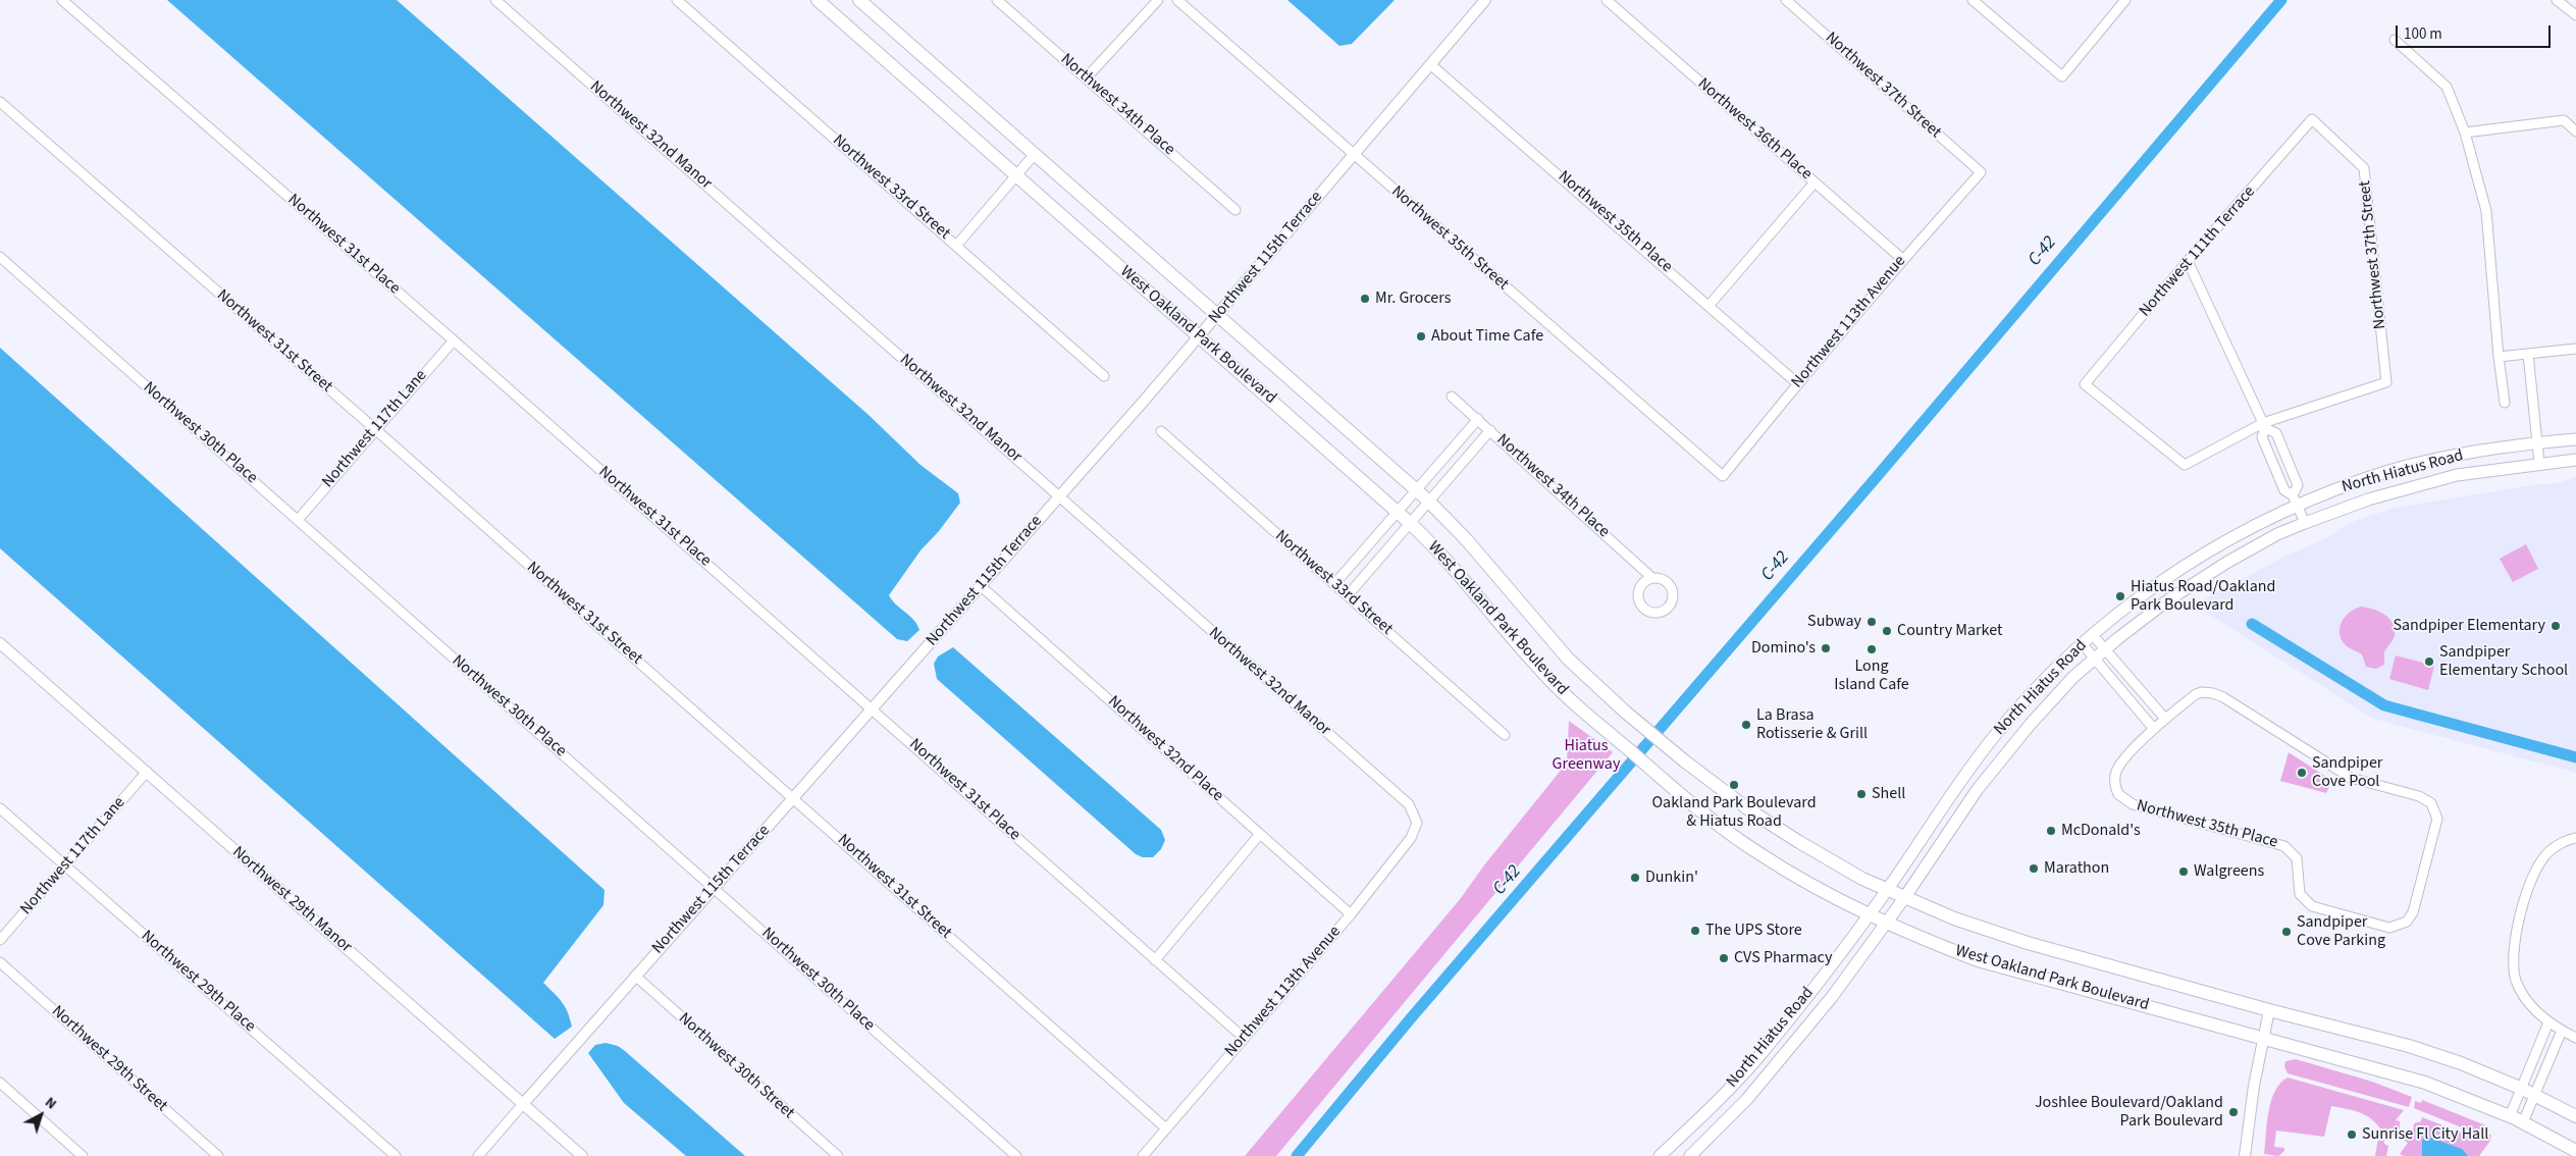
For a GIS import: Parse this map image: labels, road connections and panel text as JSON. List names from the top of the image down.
{
  "streets": {
    "main road": ["West Oakland Park Boulevard", "North Hiatus Road"],
    "street": [
      "Northwest 37th Street",
      "Northwest 34th Place",
      "Northwest 36th Place",
      "Northwest 32nd Manor",
      "Northwest 33rd Street",
      "Northwest 35th Place",
      "Northwest 35th Street",
      "Northwest 31st Place",
      "Northwest 111th Terrace",
      "Northwest 115th Terrace",
      "Northwest 113th Avenue",
      "Northwest 31st Street",
      "Northwest 117th Lane",
      "Northwest 30th Place",
      "Northwest 32nd Place",
      "Northwest 29th Manor",
      "Northwest 29th Place",
      "Northwest 29th Street",
      "Northwest 30th Street"
    ]
  },
  "crossings": [
    ["Northwest 37th Street", "Northwest 111th Terrace"],
    ["Northwest 37th Street", "Northwest 113th Avenue"],
    ["Northwest 36th Place", "Northwest 113th Avenue"],
    ["Northwest 32nd Manor", "Northwest 115th Terrace"],
    ["Northwest 32nd Manor", "Northwest 113th Avenue"],
    ["Northwest 35th Place", "Northwest 115th Terrace"],
    ["Northwest 35th Place", "Northwest 113th Avenue"],
    ["Northwest 35th Street", "Northwest 115th Terrace"],
    ["Northwest 35th Street", "Northwest 113th Avenue"],
    ["Northwest 31st Place", "Northwest 115th Terrace"],
    ["Northwest 31st Place", "Northwest 113th Avenue"],
    ["Northwest 31st Place", "Northwest 117th Lane"],
    ["Northwest 115th Terrace", "West Oakland Park Boulevard"],
    ["Northwest 115th Terrace", "Northwest 31st Street"],
    ["Northwest 115th Terrace", "Northwest 30th Place"],
    ["Northwest 115th Terrace", "Northwest 32nd Place"],
    ["Northwest 115th Terrace", "Northwest 29th Manor"],
    ["Northwest 115th Terrace", "Northwest 30th Street"],
    ["Northwest 113th Avenue", "Northwest 31st Street"],
    ["Northwest 113th Avenue", "Northwest 32nd Place"],
    ["West Oakland Park Boulevard", "North Hiatus Road"],
    ["Northwest 31st Street", "Northwest 117th Lane"],
    ["Northwest 117th Lane", "Northwest 30th Place"],
    ["Northwest 117th Lane", "Northwest 29th Manor"],
    ["Northwest 117th Lane", "Northwest 29th Place"]
  ],
  "water": ["C-42"],
  "parks": ["Hiatus Greenway"],
  "places": [
    "Mr. Grocers",
    "About Time Cafe",
    "Hiatus Road/Oakland Park Boulevard",
    "Subway",
    "Sandpiper Elementary",
    "Country Market",
    "Domino's",
    "Long Island Cafe",
    "Sandpiper Elementary School",
    "La Brasa Rotisserie & Grill",
    "Sandpiper Cove Pool",
    "Oakland Park Boulevard & Hiatus Road",
    "Shell",
    "McDonald's",
    "Marathon",
    "Walgreens",
    "Dunkin'",
    "The UPS Store",
    "Sandpiper Cove Parking",
    "CVS Pharmacy",
    "Joshlee Boulevard/Oakland Park Boulevard",
    "Sunrise Fl City Hall"
  ],
  "scale_bar": "100 m",
  "north": "top right"
}
